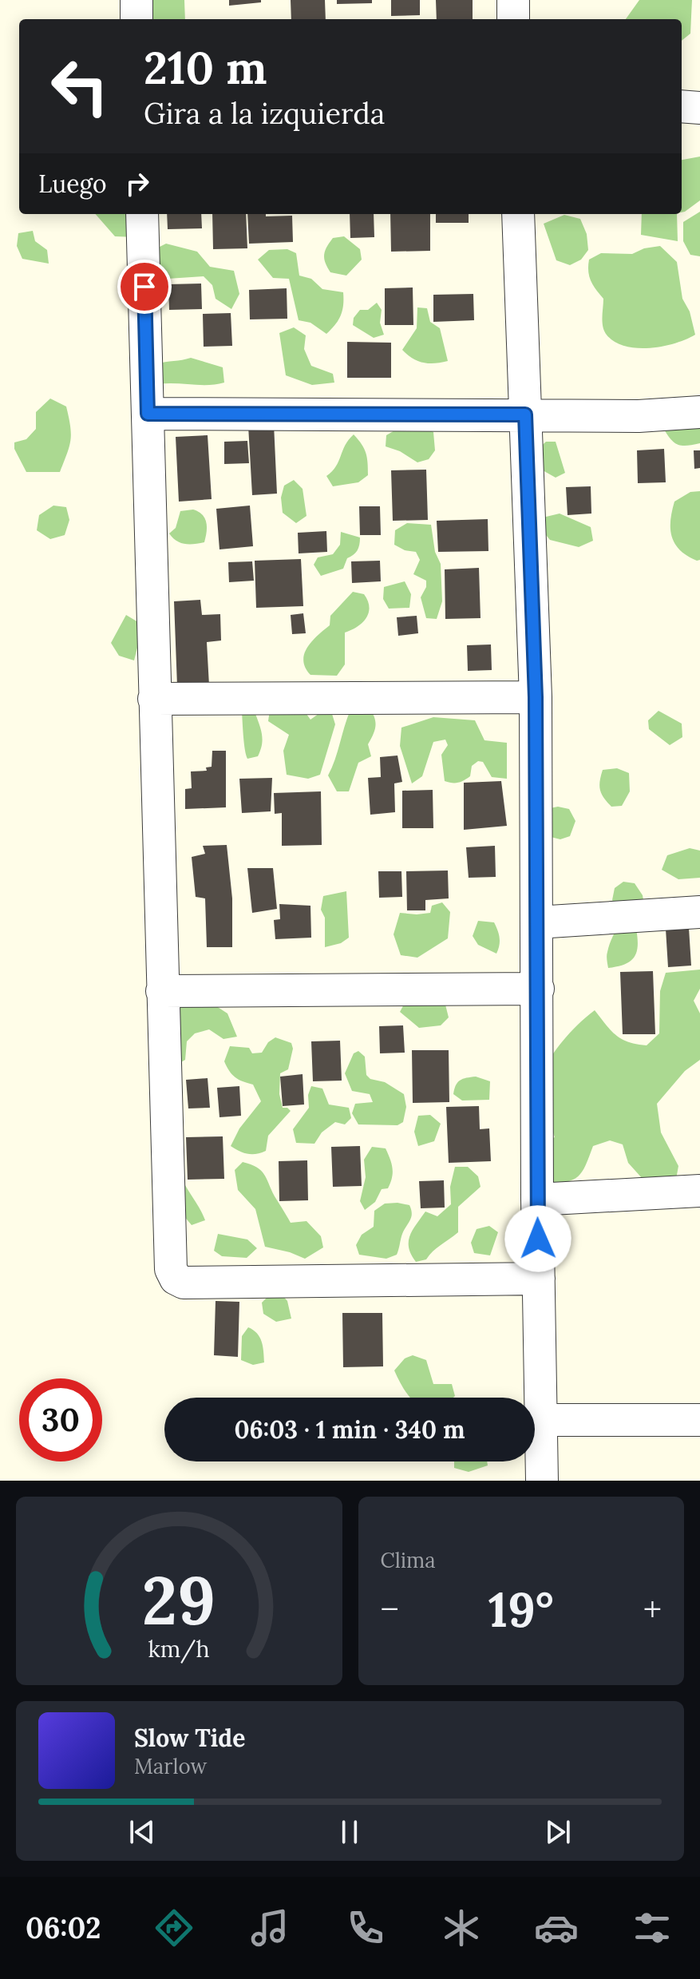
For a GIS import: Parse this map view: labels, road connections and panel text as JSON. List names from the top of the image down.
{
  "page": {
    "turn": ["210 m", "Gira a la izquierda"],
    "then": "Luego",
    "limit": "30",
    "trip": "06:03 · 1 min · 340 m",
    "tile": "Clima",
    "heat": ["−", "19°", "+"],
    "song": ["Slow Tide", "Marlow"],
    "tabs": "06:02",
    "gauge": ["29", "km/h"]
  }
}
